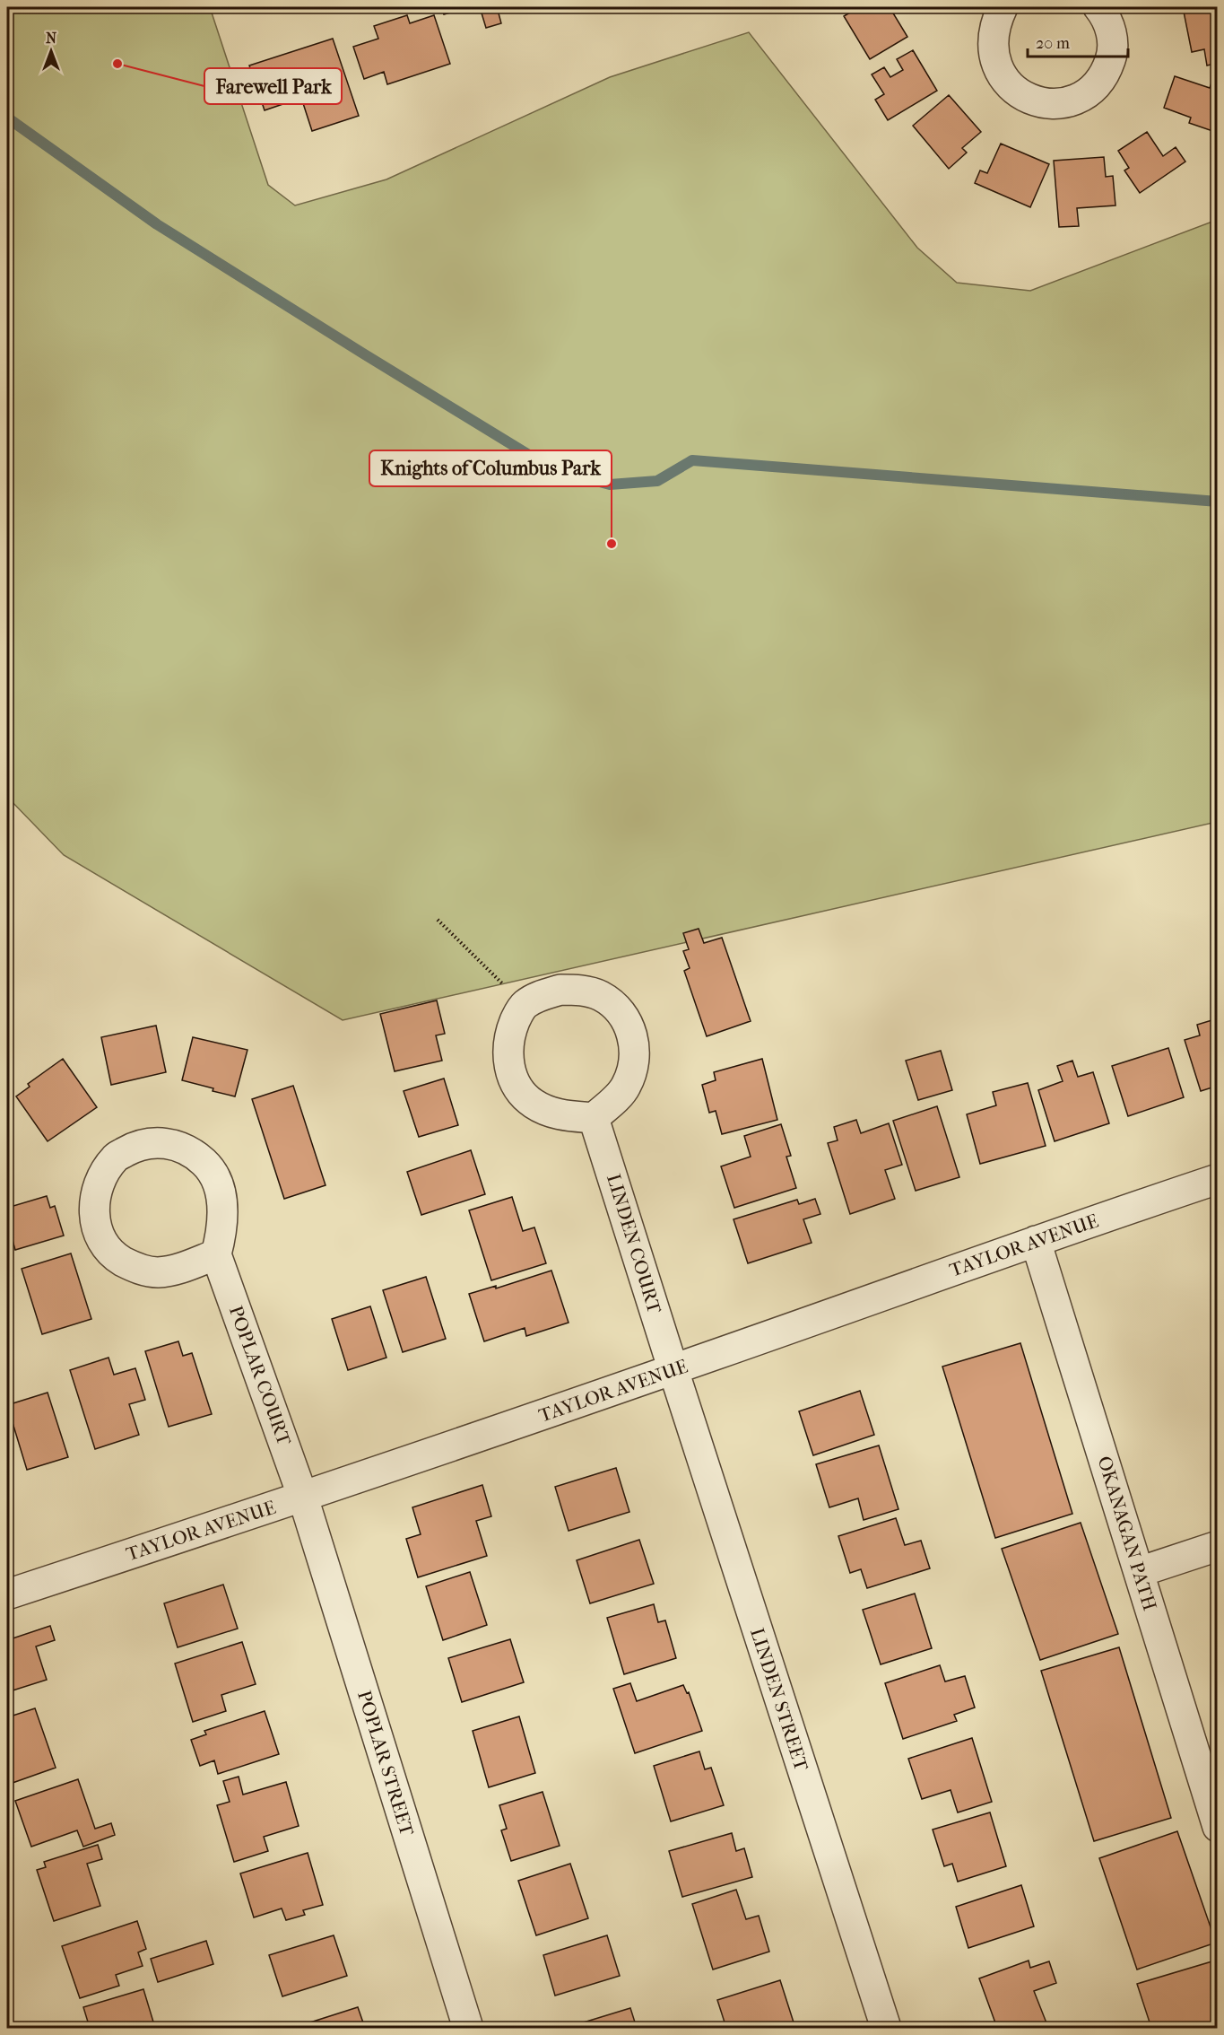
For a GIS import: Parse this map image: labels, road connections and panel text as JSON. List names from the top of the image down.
{
  "streets": {
    "street": [
      "LINDEN COURT",
      "TAYLOR AVENUE",
      "POPLAR COURT",
      "OKANAGAN PATH",
      "LINDEN STREET",
      "POPLAR STREET"
    ]
  },
  "crossings": [
    ["LINDEN COURT", "TAYLOR AVENUE"],
    ["LINDEN COURT", "LINDEN STREET"],
    ["TAYLOR AVENUE", "POPLAR COURT"],
    ["TAYLOR AVENUE", "OKANAGAN PATH"],
    ["TAYLOR AVENUE", "LINDEN STREET"],
    ["TAYLOR AVENUE", "POPLAR STREET"],
    ["POPLAR COURT", "POPLAR STREET"]
  ],
  "places": ["Farewell Park", "Knights of Columbus Park"],
  "scale_bar": "20 m",
  "north": "top"
}
